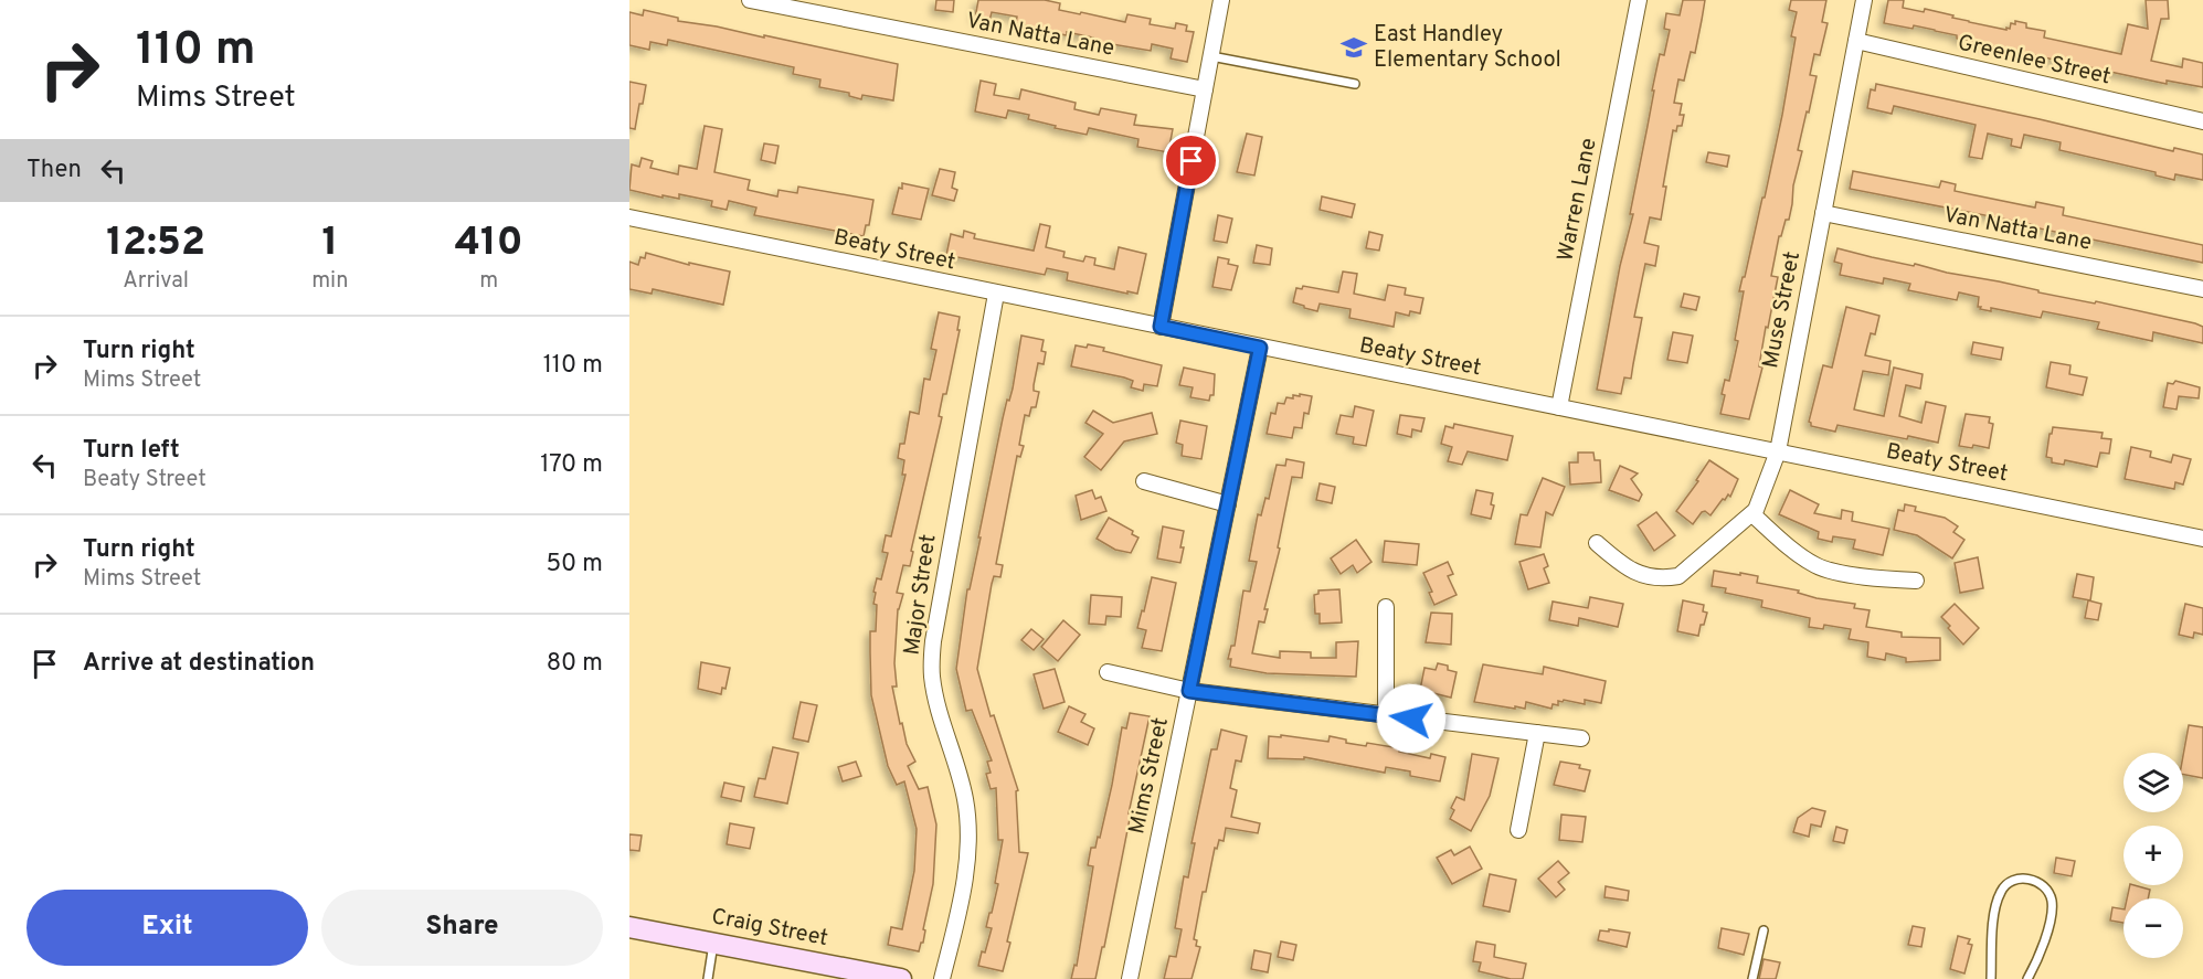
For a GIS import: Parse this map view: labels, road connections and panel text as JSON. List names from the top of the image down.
{
  "streets": {
    "street": [
      "Van Natta Lane",
      "Greenlee Street",
      "Warren Lane",
      "Beaty Street",
      "Muse Street",
      "Major Street",
      "Mims Street",
      "Craig Street"
    ]
  },
  "crossings": [
    ["Van Natta Lane", "Muse Street"],
    ["Greenlee Street", "Muse Street"],
    ["Warren Lane", "Beaty Street"],
    ["Beaty Street", "Muse Street"],
    ["Beaty Street", "Major Street"],
    ["Beaty Street", "Mims Street"]
  ],
  "places": {
    "school or university": ["East Handley Elementary School"]
  },
  "page": {
    "turn": ["110 m", "Mims Street"],
    "then": "Then",
    "eta": [
      "12:52",
      "Arrival",
      "1",
      "min",
      "410",
      "m"
    ],
    "list": [
      {
        "name": "Turn right",
        "note": "Mims Street",
        "value": "110 m"
      },
      {
        "name": "Turn left",
        "note": "Beaty Street",
        "value": "170 m"
      },
      {
        "name": "Turn right",
        "note": "Mims Street",
        "value": "50 m"
      },
      {
        "name": "Arrive at destination",
        "value": "80 m"
      }
    ],
    "map_buttons": ["+", "−"],
    "buttons": ["Exit", "Share"]
  }
}
